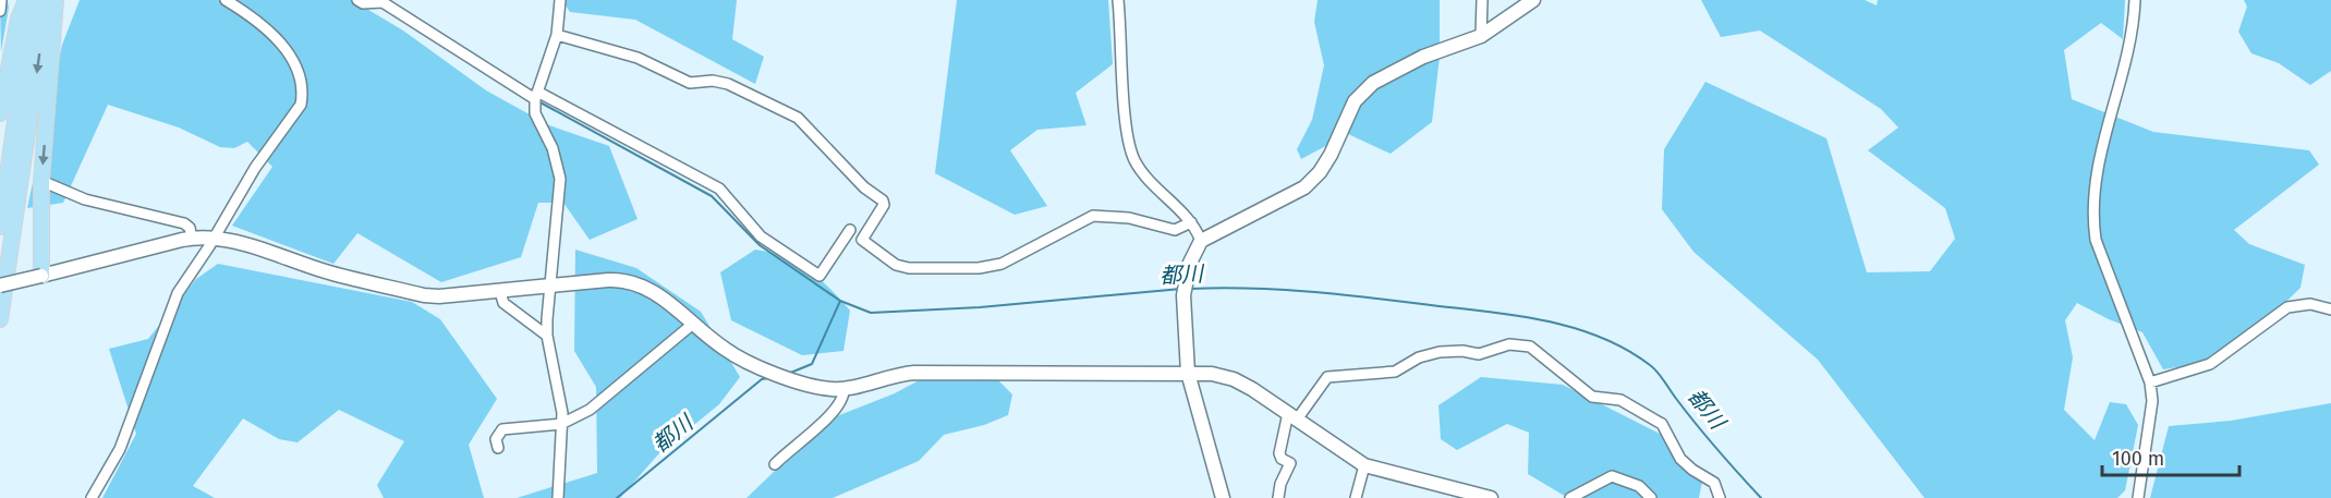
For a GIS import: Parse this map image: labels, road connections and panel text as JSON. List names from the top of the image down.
{
  "water": ["都川"],
  "scale_bar": "100 m"
}
